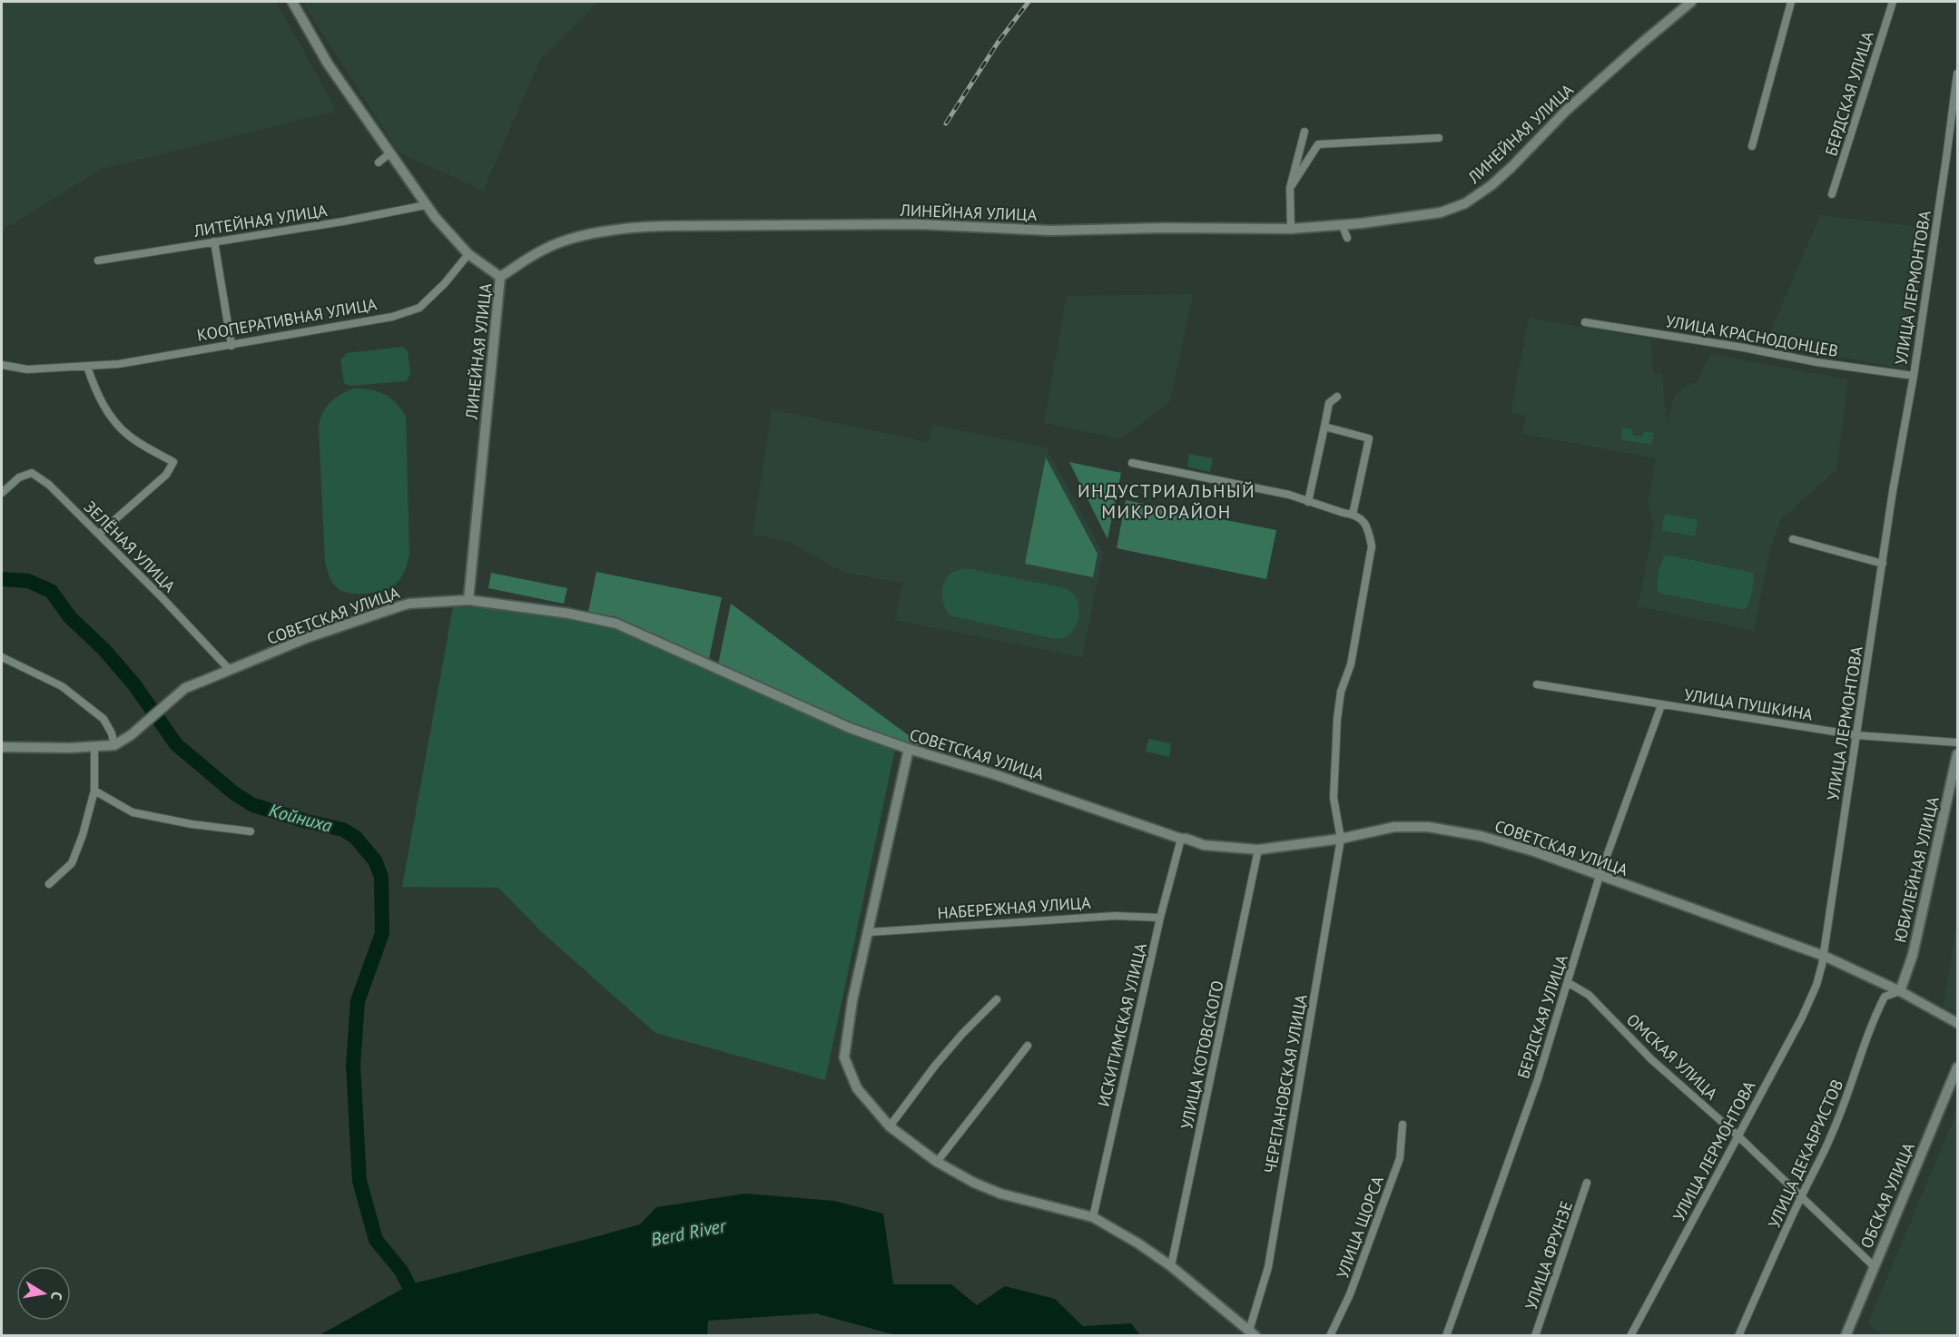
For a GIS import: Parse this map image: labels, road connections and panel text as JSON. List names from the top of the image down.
{
  "streets": {
    "main road": [
      "ЛИНЕЙНАЯ УЛИЦА",
      "СОВЕТСКАЯ УЛИЦА",
      "ЮБИЛЕЙНАЯ УЛИЦА",
      "ОБСКАЯ УЛИЦА"
    ],
    "street": [
      "БЕРДСКАЯ УЛИЦА",
      "ЛИТЕЙНАЯ УЛИЦА",
      "УЛИЦА ЛЕРМОНТОВА",
      "КООПЕРАТИВНАЯ УЛИЦА",
      "УЛИЦА КРАСНОДОНЦЕВ",
      "ЗЕЛЁНАЯ УЛИЦА",
      "УЛИЦА ПУШКИНА",
      "НАБЕРЕЖНАЯ УЛИЦА",
      "ИСКИТИМСКАЯ УЛИЦА",
      "УЛИЦА КОТОВСКОГО",
      "ОМСКАЯ УЛИЦА",
      "ЧЕРЕПАНОВСКАЯ УЛИЦА",
      "УЛИЦА ДЕКАБРИСТОВ",
      "УЛИЦА ЩОРСА",
      "УЛИЦА ФРУНЗЕ"
    ]
  },
  "crossings": [
    ["БЕРДСКАЯ УЛИЦА", "СОВЕТСКАЯ УЛИЦА"],
    ["БЕРДСКАЯ УЛИЦА", "УЛИЦА ПУШКИНА"],
    ["БЕРДСКАЯ УЛИЦА", "ОМСКАЯ УЛИЦА"],
    ["ЛИНЕЙНАЯ УЛИЦА", "СОВЕТСКАЯ УЛИЦА"],
    ["УЛИЦА ЛЕРМОНТОВА", "УЛИЦА КРАСНОДОНЦЕВ"],
    ["УЛИЦА ЛЕРМОНТОВА", "СОВЕТСКАЯ УЛИЦА"],
    ["УЛИЦА ЛЕРМОНТОВА", "УЛИЦА ПУШКИНА"],
    ["УЛИЦА ЛЕРМОНТОВА", "ОМСКАЯ УЛИЦА"],
    ["ЗЕЛЁНАЯ УЛИЦА", "СОВЕТСКАЯ УЛИЦА"],
    ["СОВЕТСКАЯ УЛИЦА", "ЮБИЛЕЙНАЯ УЛИЦА"],
    ["СОВЕТСКАЯ УЛИЦА", "ИСКИТИМСКАЯ УЛИЦА"],
    ["СОВЕТСКАЯ УЛИЦА", "УЛИЦА КОТОВСКОГО"],
    ["СОВЕТСКАЯ УЛИЦА", "ЧЕРЕПАНОВСКАЯ УЛИЦА"],
    ["СОВЕТСКАЯ УЛИЦА", "УЛИЦА ДЕКАБРИСТОВ"],
    ["ЮБИЛЕЙНАЯ УЛИЦА", "УЛИЦА ДЕКАБРИСТОВ"],
    ["НАБЕРЕЖНАЯ УЛИЦА", "ИСКИТИМСКАЯ УЛИЦА"],
    ["ОМСКАЯ УЛИЦА", "УЛИЦА ДЕКАБРИСТОВ"],
    ["ОМСКАЯ УЛИЦА", "ОБСКАЯ УЛИЦА"]
  ],
  "districts": ["ИНДУСТРИАЛЬНЫЙ МИКРОРАЙОН"],
  "water": ["Койниха", "Berd River"],
  "north": "right"
}
